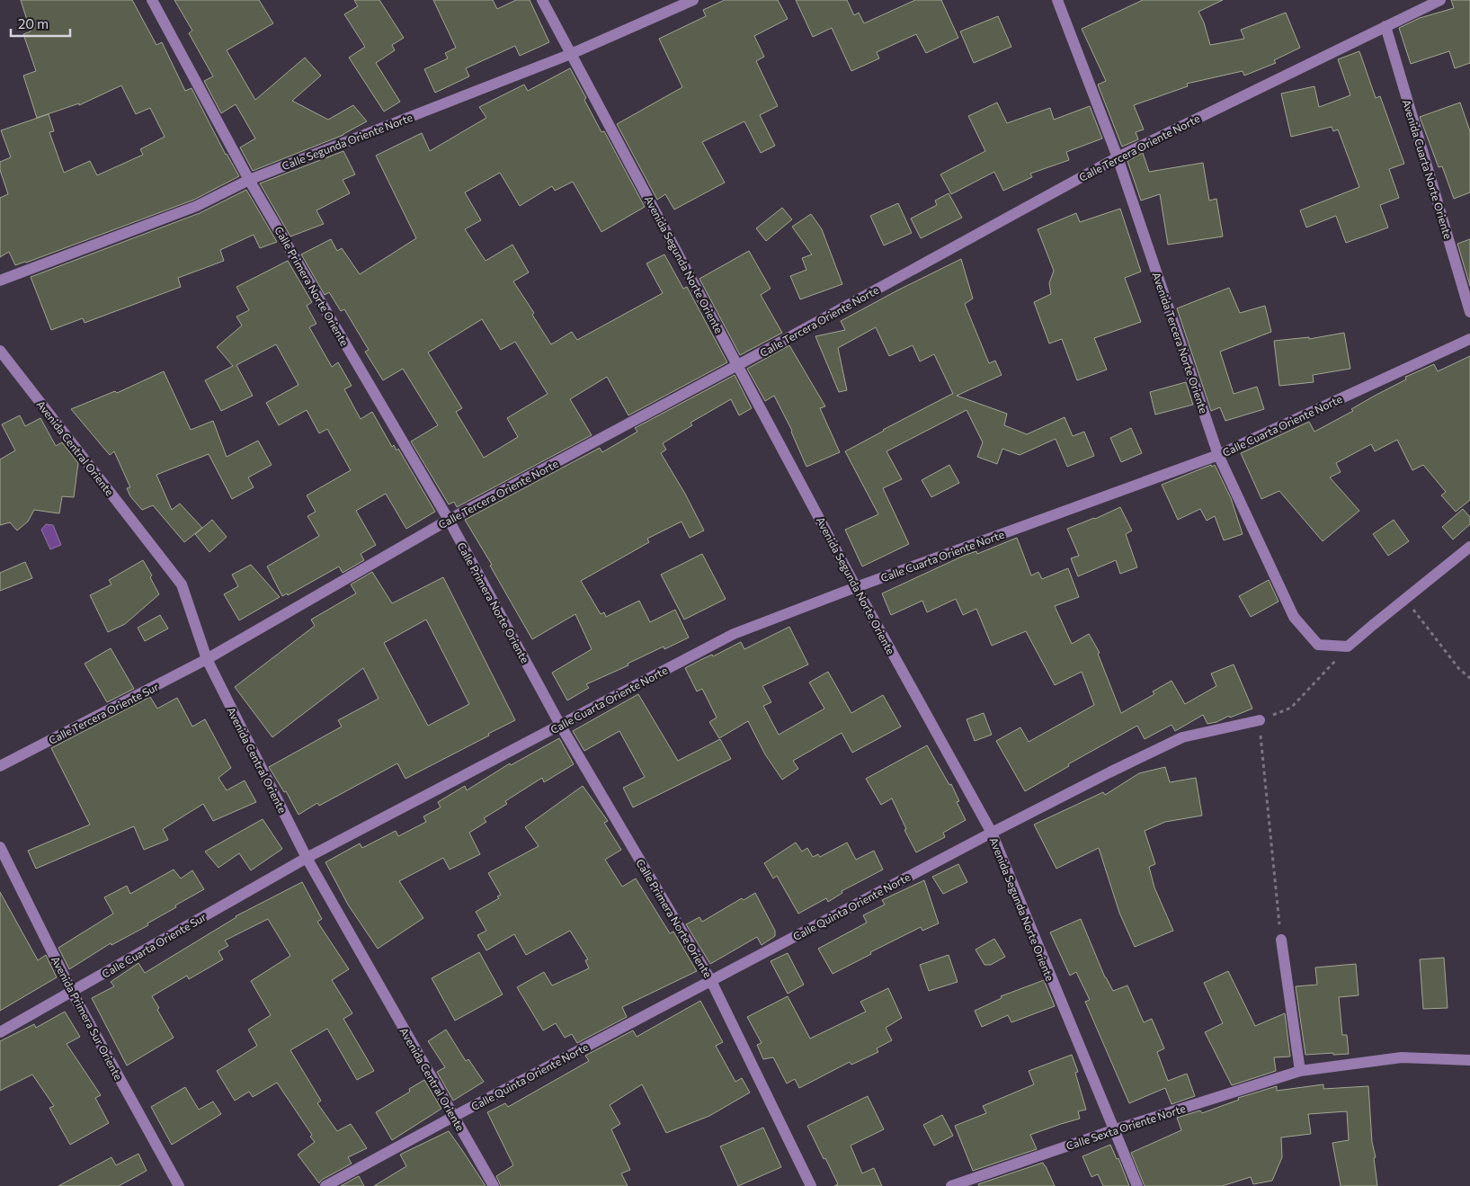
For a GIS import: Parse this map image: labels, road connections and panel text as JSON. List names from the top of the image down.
{
  "streets": {
    "street": [
      "Calle Segunda Oriente Norte",
      "Calle Tercera Oriente Norte",
      "Avenida Cuarta Norte Oriente",
      "Avenida Segunda Norte Oriente",
      "Calle Primera Norte Oriente",
      "Avenida Tercera Norte Oriente",
      "Calle Cuarta Oriente Norte",
      "Avenida Central Oriente",
      "Calle Tercera Oriente Sur",
      "Calle Quinta Oriente Norte",
      "Calle Cuarta Oriente Sur",
      "Avenida Primera Sur Oriente",
      "Calle Sexta Oriente Norte"
    ]
  },
  "crossings": [
    ["Calle Segunda Oriente Norte", "Avenida Segunda Norte Oriente"],
    ["Calle Segunda Oriente Norte", "Calle Primera Norte Oriente"],
    ["Calle Tercera Oriente Norte", "Avenida Cuarta Norte Oriente"],
    ["Calle Tercera Oriente Norte", "Avenida Segunda Norte Oriente"],
    ["Calle Tercera Oriente Norte", "Calle Primera Norte Oriente"],
    ["Calle Tercera Oriente Norte", "Avenida Tercera Norte Oriente"],
    ["Calle Tercera Oriente Norte", "Avenida Central Oriente"],
    ["Calle Tercera Oriente Norte", "Calle Tercera Oriente Sur"],
    ["Avenida Segunda Norte Oriente", "Calle Cuarta Oriente Norte"],
    ["Avenida Segunda Norte Oriente", "Calle Quinta Oriente Norte"],
    ["Avenida Segunda Norte Oriente", "Calle Sexta Oriente Norte"],
    ["Calle Primera Norte Oriente", "Calle Cuarta Oriente Norte"],
    ["Calle Primera Norte Oriente", "Calle Quinta Oriente Norte"],
    ["Avenida Tercera Norte Oriente", "Calle Cuarta Oriente Norte"],
    ["Calle Cuarta Oriente Norte", "Avenida Central Oriente"],
    ["Calle Cuarta Oriente Norte", "Calle Cuarta Oriente Sur"],
    ["Avenida Central Oriente", "Calle Tercera Oriente Sur"],
    ["Avenida Central Oriente", "Calle Quinta Oriente Norte"],
    ["Avenida Central Oriente", "Calle Cuarta Oriente Sur"],
    ["Calle Cuarta Oriente Sur", "Avenida Primera Sur Oriente"]
  ],
  "scale_bar": "20 m"
}
